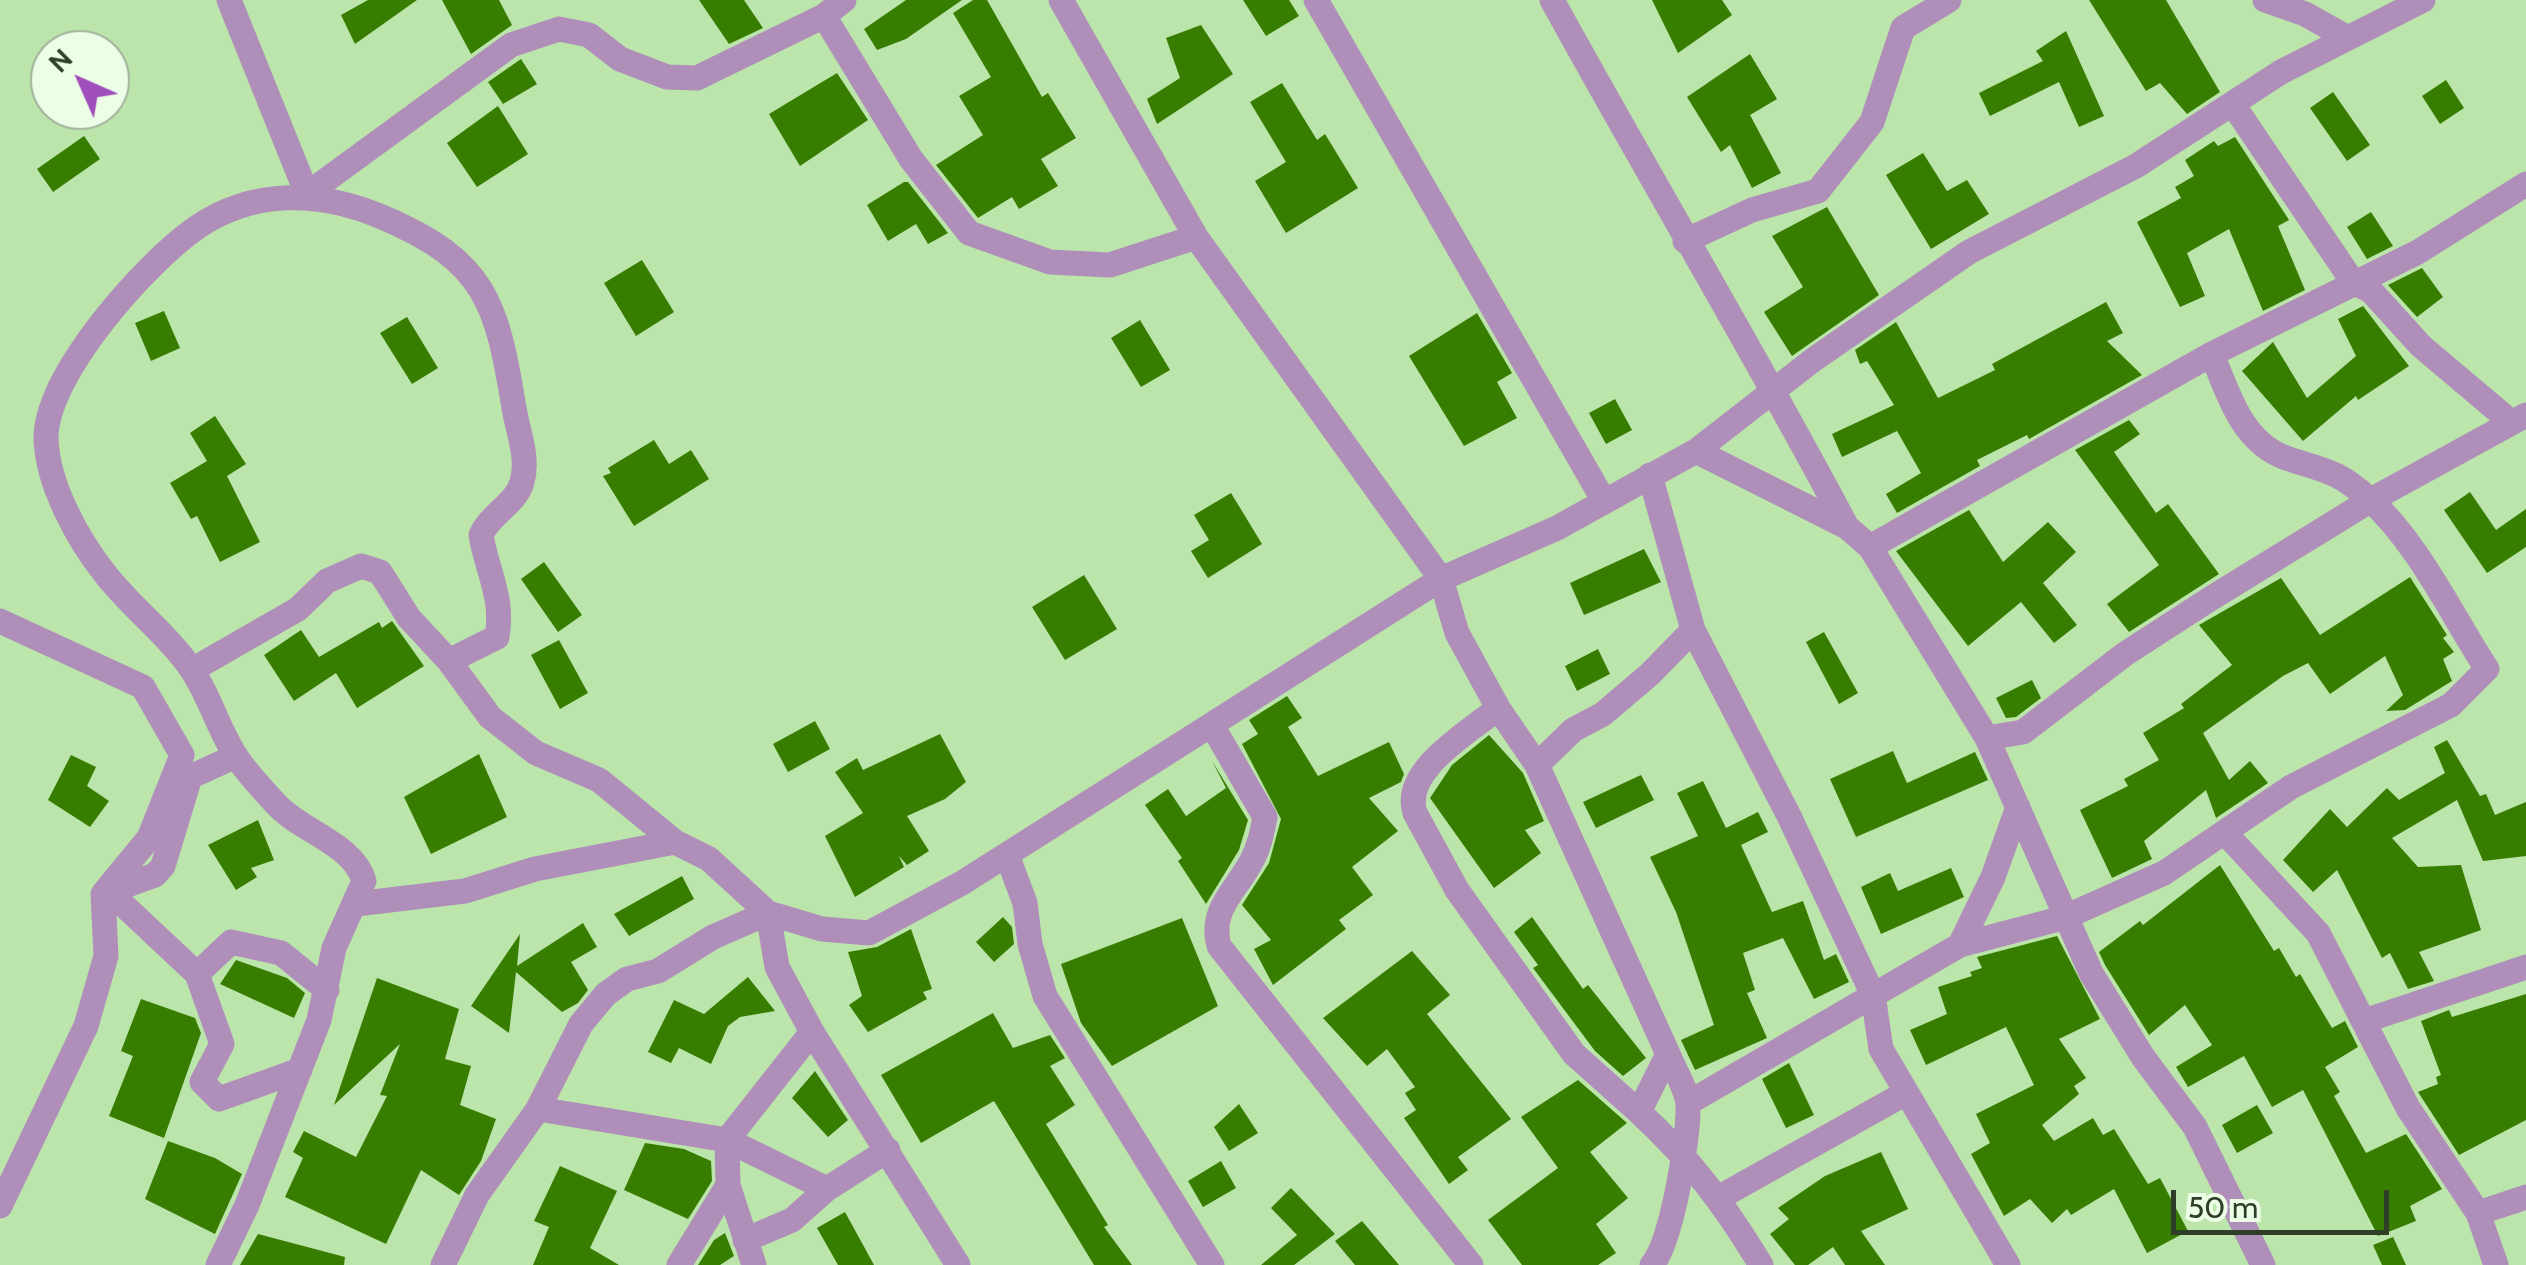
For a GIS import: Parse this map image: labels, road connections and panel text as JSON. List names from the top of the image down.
{
  "scale_bar": "50 m",
  "north": "top left"
}
